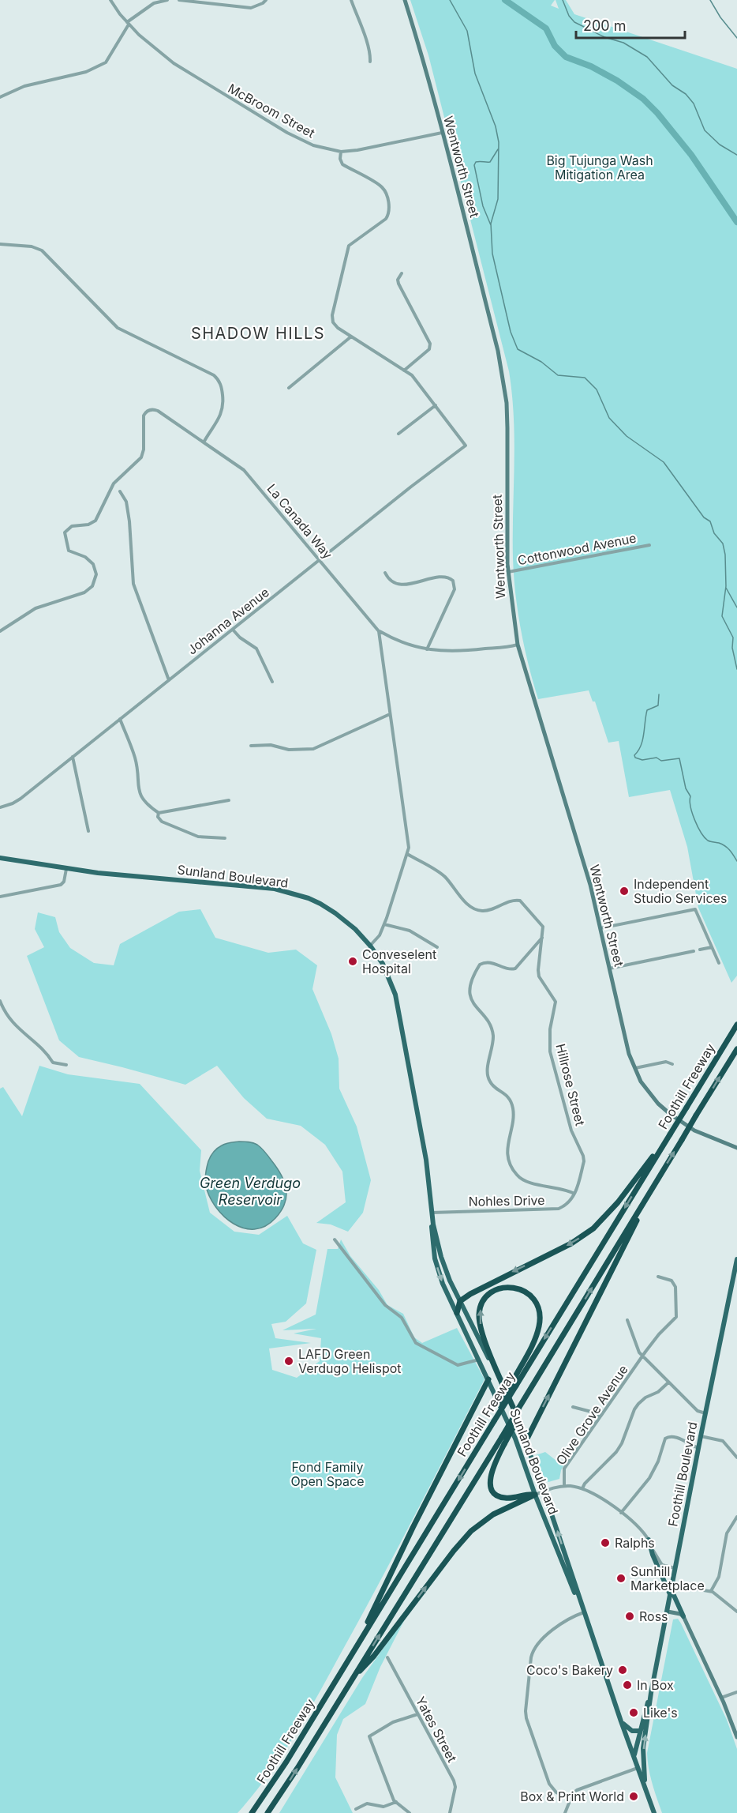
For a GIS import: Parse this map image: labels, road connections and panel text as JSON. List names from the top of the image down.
{
  "streets": {
    "highway": ["Foothill Freeway"],
    "main road": ["Wentworth Street", "Sunland Boulevard", "Foothill Boulevard"],
    "street": [
      "McBroom Street",
      "La Canada Way",
      "Cottonwood Avenue",
      "Johanna Avenue",
      "Hillrose Street",
      "Nohles Drive",
      "Olive Grove Avenue",
      "Yates Street"
    ]
  },
  "crossings": [
    ["Wentworth Street", "Cottonwood Avenue"],
    ["La Canada Way", "Johanna Avenue"],
    ["Sunland Boulevard", "Foothill Freeway"],
    ["Sunland Boulevard", "Nohles Drive"],
    ["Sunland Boulevard", "Foothill Boulevard"],
    ["Hillrose Street", "Nohles Drive"]
  ],
  "districts": ["SHADOW HILLS"],
  "water": ["Green Verdugo Reservoir"],
  "parks": ["Big Tujunga Wash Mitigation Area", "Fond Family Open Space"],
  "places": [
    "Independent Studio Services",
    "Conveselent Hospital",
    "LAFD Green Verdugo Helispot",
    "Ralphs",
    "Sunhill Marketplace",
    "Ross",
    "Coco's Bakery",
    "In Box",
    "Like's",
    "Box & Print World"
  ],
  "scale_bar": "200 m"
}
